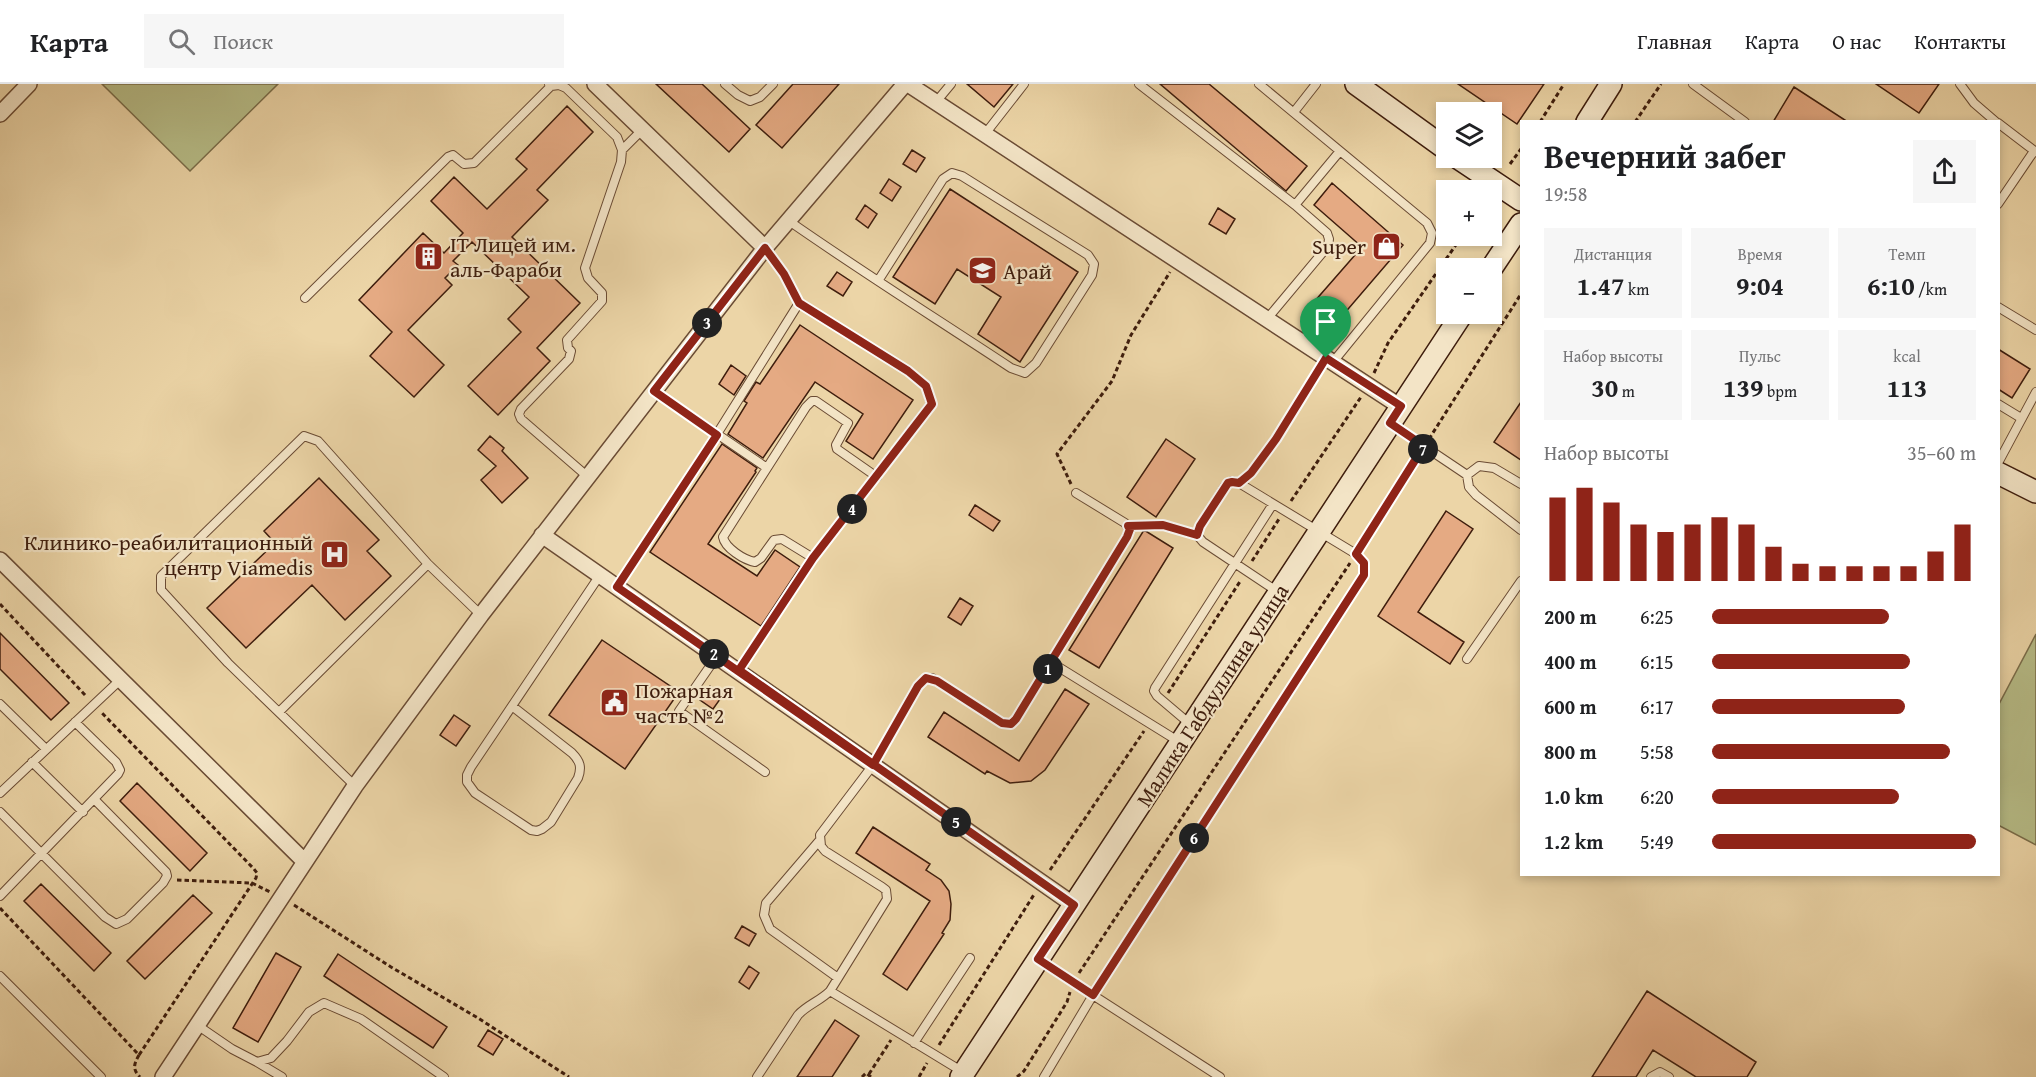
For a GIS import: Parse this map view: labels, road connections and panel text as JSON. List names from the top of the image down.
{
  "streets": {
    "street": ["Малика Габдуллина улица"]
  },
  "places": {
    "shop": ["Super"],
    "building": ["IT Лицей им. аль-Фараби"],
    "school or university": ["Арай"],
    "hospital": ["Клинико-реабилитационный центр Viamedis"],
    "public building": ["Пожарная часть №2"]
  },
  "page": {
    "header": "Карта",
    "search": "Поиск",
    "nav": [
      "Главная",
      "Карта",
      "О нас",
      "Контакты"
    ],
    "map_buttons": ["+", "−"],
    "heading": ["Вечерний забег", "19:58"],
    "stats": [
      ["Дистанция", "1.47 km"],
      ["Время", "9:04"],
      ["Темп", "6:10 /km"],
      ["Набор высоты", "30 m"],
      ["Пульс", "139 bpm"],
      ["kcal", "113"]
    ],
    "pins": [
      "3",
      "7",
      "4",
      "2",
      "1",
      "5",
      "6"
    ],
    "chart": ["Набор высоты", "35–60 m"],
    "list": [
      {
        "name": "200 m",
        "note": "6:25"
      },
      {
        "name": "400 m",
        "note": "6:15"
      },
      {
        "name": "600 m",
        "note": "6:17"
      },
      {
        "name": "800 m",
        "note": "5:58"
      },
      {
        "name": "1.0 km",
        "note": "6:20"
      },
      {
        "name": "1.2 km",
        "note": "5:49"
      }
    ]
  }
}
